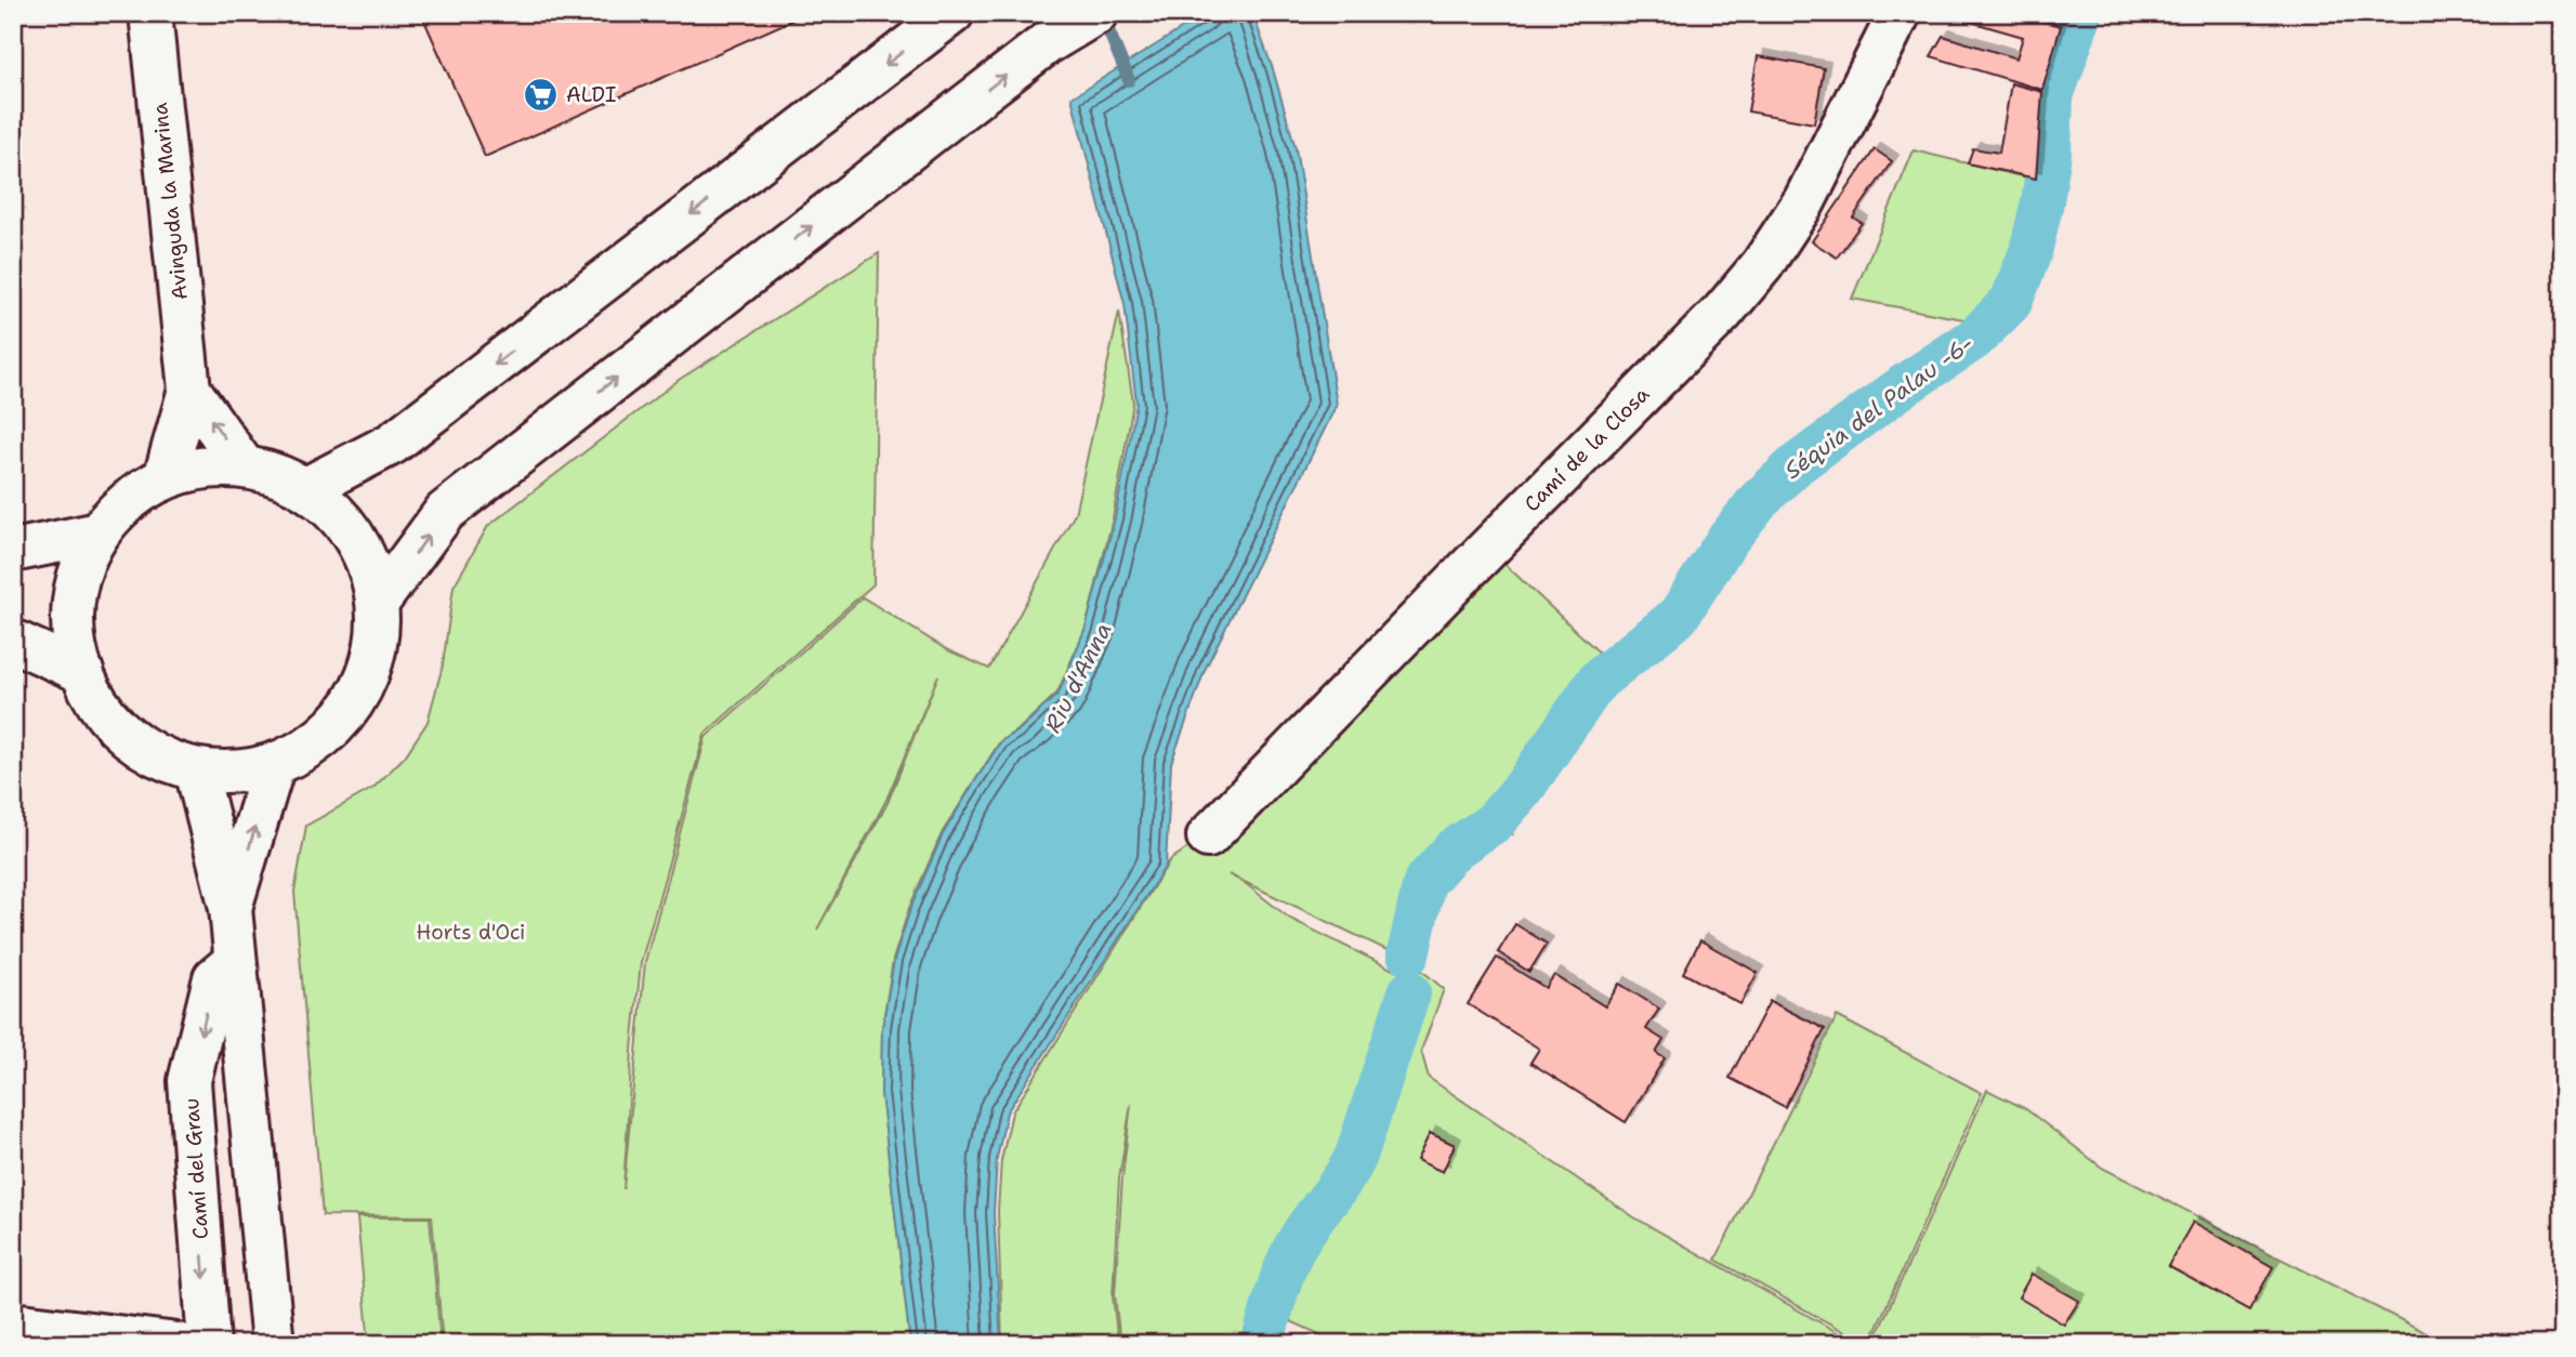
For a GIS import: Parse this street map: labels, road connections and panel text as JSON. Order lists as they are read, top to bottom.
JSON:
{
  "streets": {
    "street": ["Avinguda la Marina", "Camí de la Closa", "Camí del Grau"]
  },
  "water": ["Séquia del Palau -6-", "Riu d'Anna"],
  "parks": ["Horts d'Oci"],
  "places": {
    "supermarket": ["ALDI"]
  }
}
